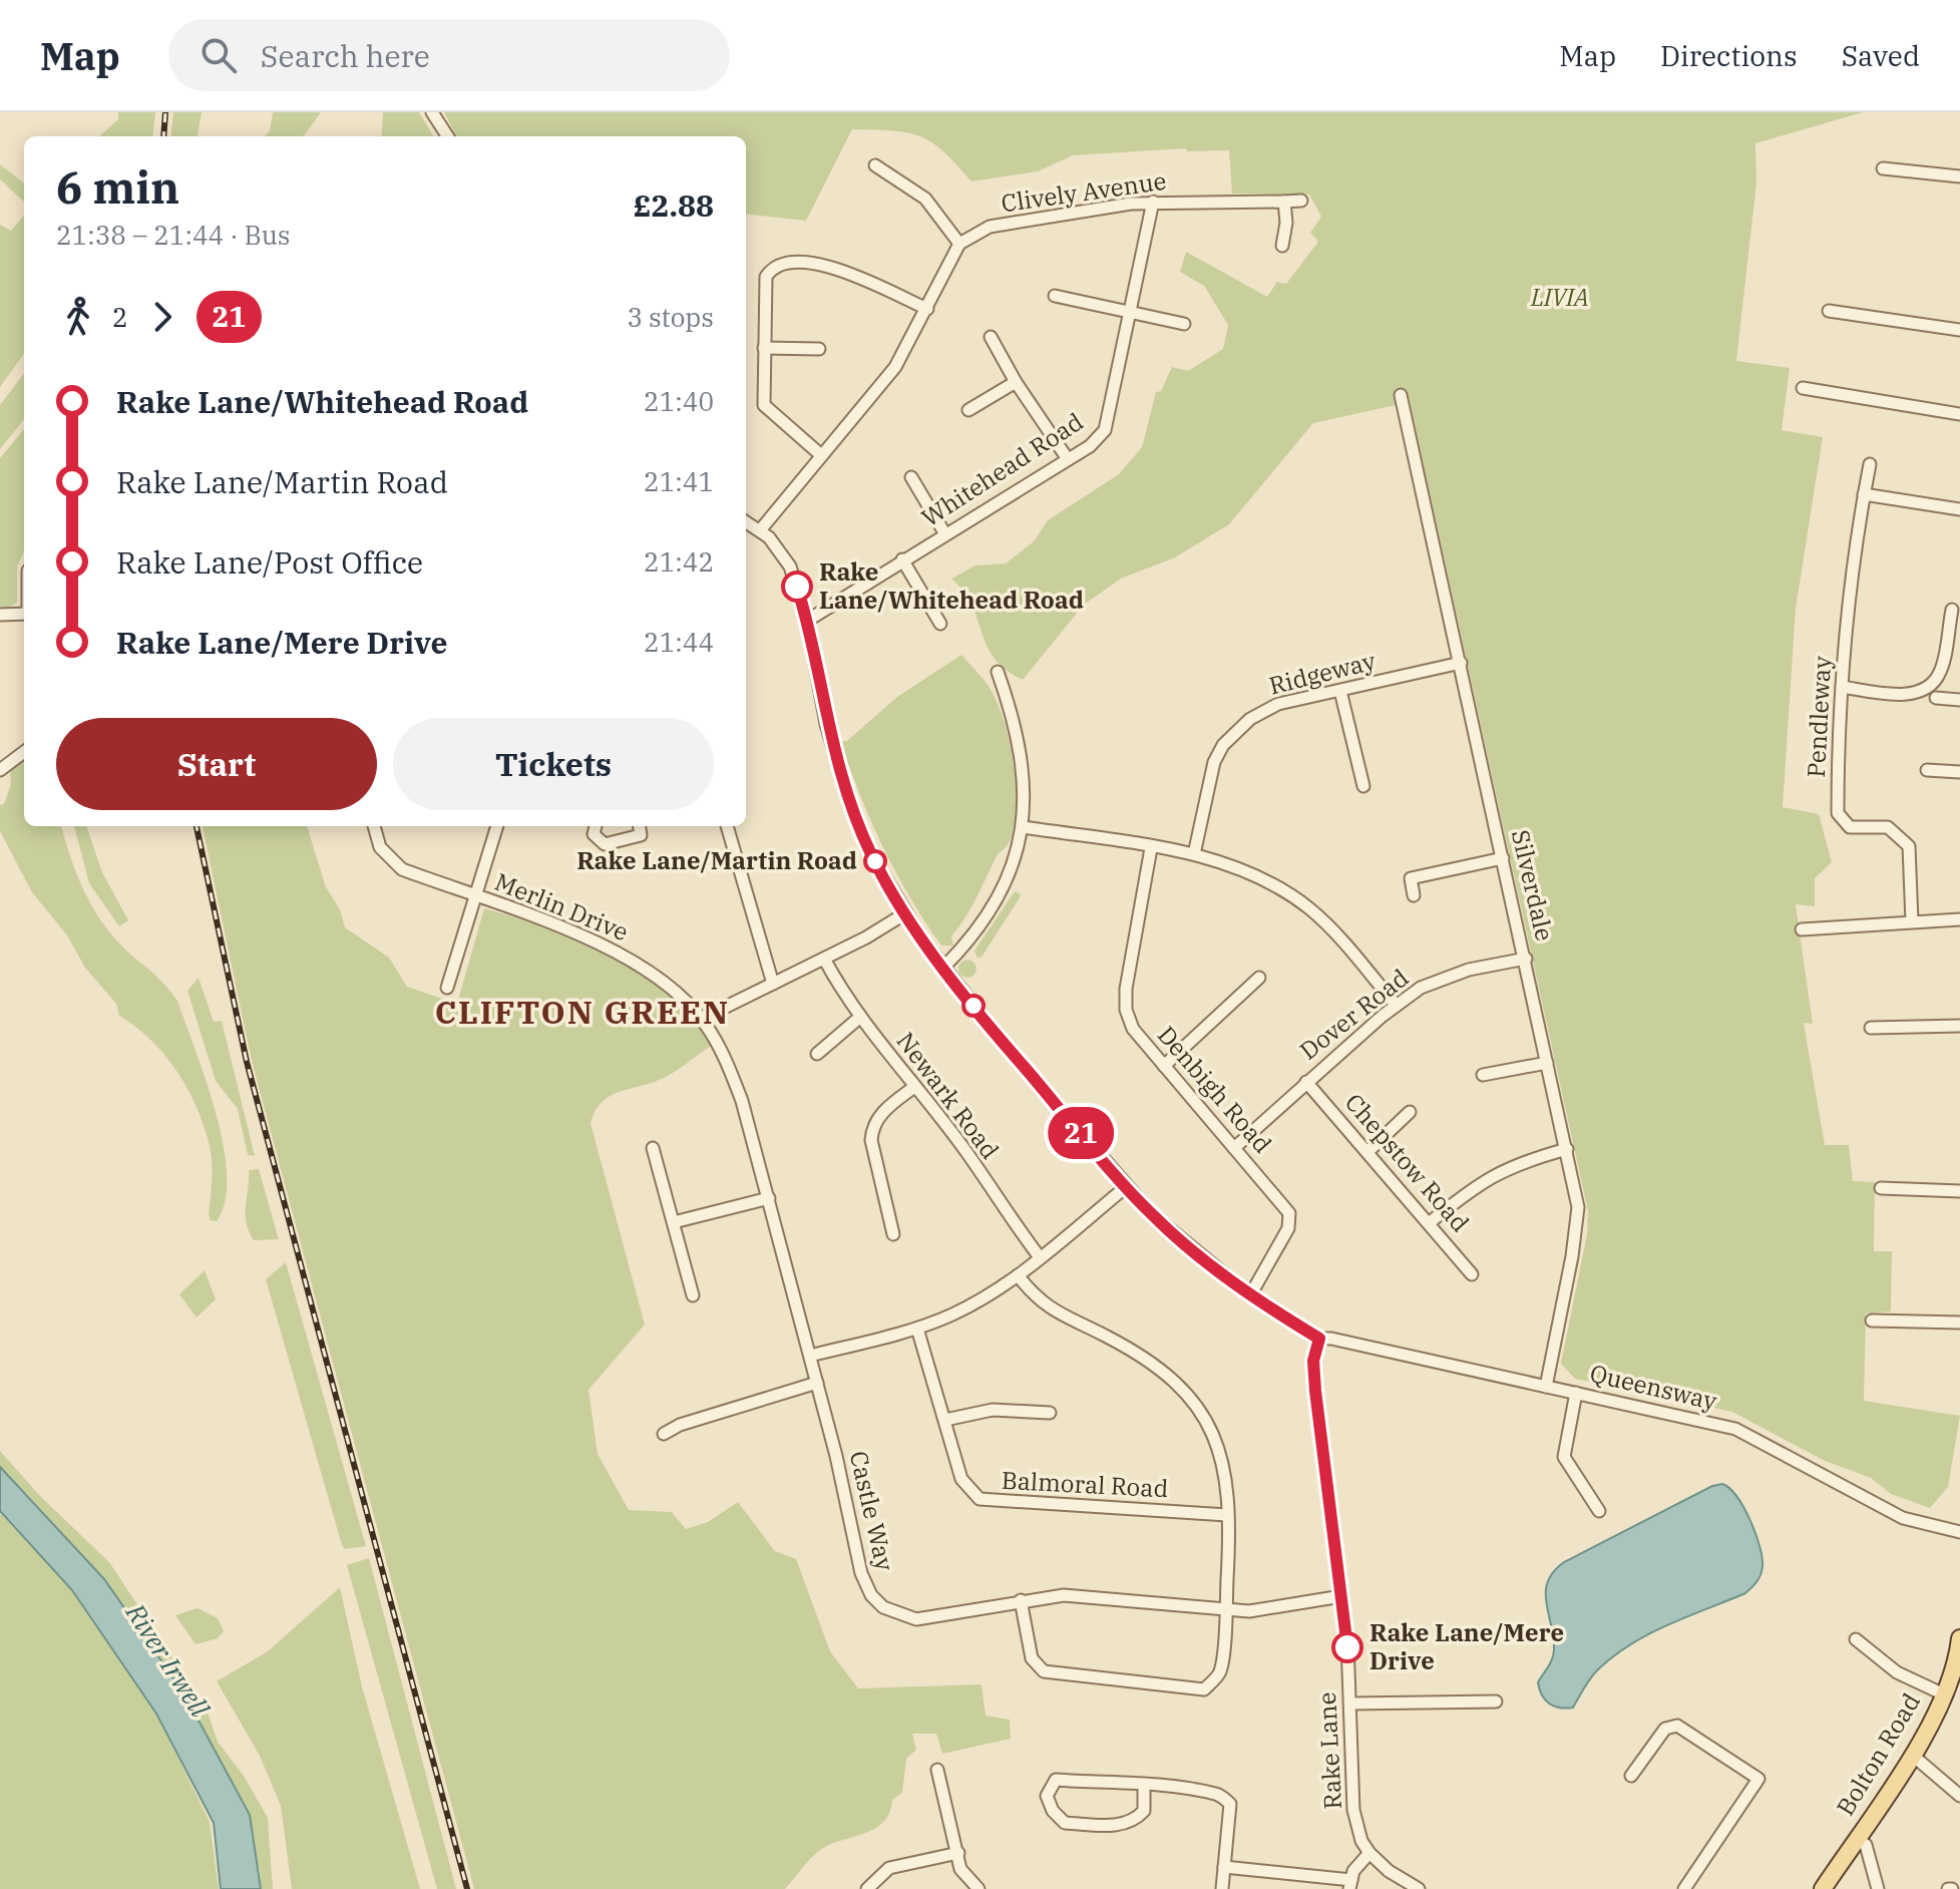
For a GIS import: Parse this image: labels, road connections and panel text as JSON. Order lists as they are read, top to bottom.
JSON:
{
  "streets": {
    "main road": ["Bolton Road"],
    "street": [
      "Clively Avenue",
      "Whitehead Road",
      "Ridgeway",
      "Pendleway",
      "Silverdale",
      "Merlin Drive",
      "Dover Road",
      "Denbigh Road",
      "Newark Road",
      "Chepstow Road",
      "Queensway",
      "Balmoral Road",
      "Castle Way",
      "Rake Lane"
    ]
  },
  "crossings": [
    ["Clively Avenue", "Whitehead Road"],
    ["Ridgeway", "Silverdale"],
    ["Silverdale", "Dover Road"],
    ["Silverdale", "Queensway"],
    ["Merlin Drive", "Castle Way"],
    ["Dover Road", "Denbigh Road"],
    ["Dover Road", "Chepstow Road"],
    ["Queensway", "Rake Lane"],
    ["Castle Way", "Rake Lane"]
  ],
  "districts": ["CLIFTON GREEN"],
  "water": ["River Irwell"],
  "parks": ["LIVIA"],
  "places": ["Rake Lane/Whitehead Road", "Rake Lane/Martin Road", "Rake Lane/Mere Drive"],
  "lines": ["bus line 21"],
  "page": {
    "header": "Map",
    "search": "Search here",
    "nav": ["Map", "Directions", "Saved"],
    "on_map": "21",
    "heading": ["6 min", "21:38 – 21:44 · Bus", "£2.88"],
    "legs": ["2", "21", "3 stops"],
    "list": [
      {
        "name": "Rake Lane/Whitehead Road",
        "value": "21:40"
      },
      {
        "name": "Rake Lane/Martin Road",
        "value": "21:41"
      },
      {
        "name": "Rake Lane/Post Office",
        "value": "21:42"
      },
      {
        "name": "Rake Lane/Mere Drive",
        "value": "21:44"
      }
    ],
    "buttons": ["Start", "Tickets"]
  }
}
